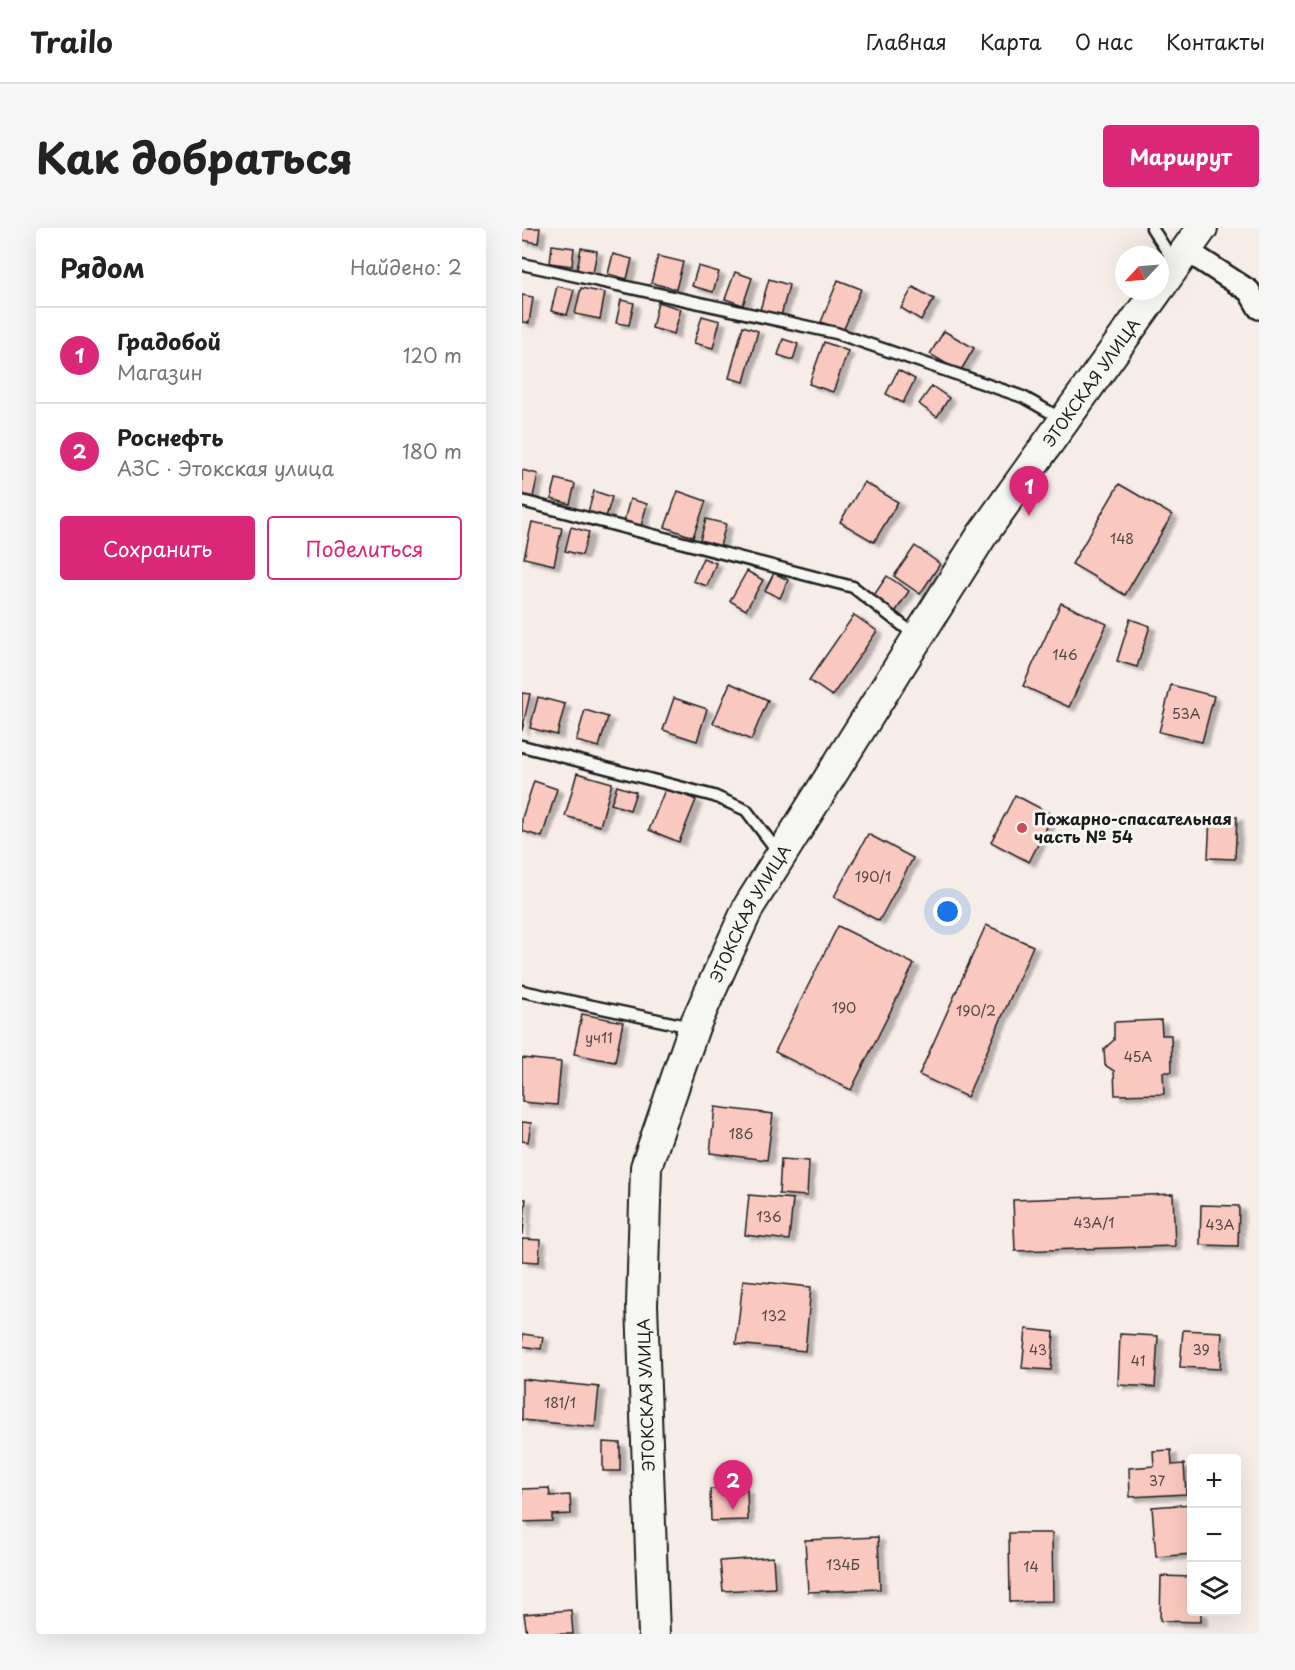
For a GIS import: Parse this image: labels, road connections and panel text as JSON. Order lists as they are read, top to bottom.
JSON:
{
  "streets": {
    "main road": ["ЭТОКСКАЯ УЛИЦА"]
  },
  "places": ["Пожарно-спасательная часть № 54"],
  "house_numbers": [
    "148",
    "146",
    "53А",
    "190/1",
    "190",
    "190/2",
    "уч11",
    "45А",
    "186",
    "136",
    "43А/1",
    "43А",
    "132",
    "43",
    "39",
    "41",
    "181/1",
    "37",
    "134Б",
    "14"
  ],
  "north": "bottom left",
  "page": {
    "header": "Trailo",
    "nav": [
      "Главная",
      "Карта",
      "О нас",
      "Контакты"
    ],
    "title": "Как добраться",
    "buttons": [
      "Маршрут",
      ["Сохранить", "Поделиться"]
    ],
    "heading": ["Рядом", "Найдено: 2"],
    "list": [
      {
        "mark": "1",
        "name": "Градобой",
        "note": "Магазин",
        "value": "120 m"
      },
      {
        "mark": "2",
        "name": "Роснефть",
        "note": "АЗС · Этокская улица",
        "value": "180 m"
      }
    ],
    "pins": ["1", "2"],
    "map_buttons": ["+", "−"]
  }
}
